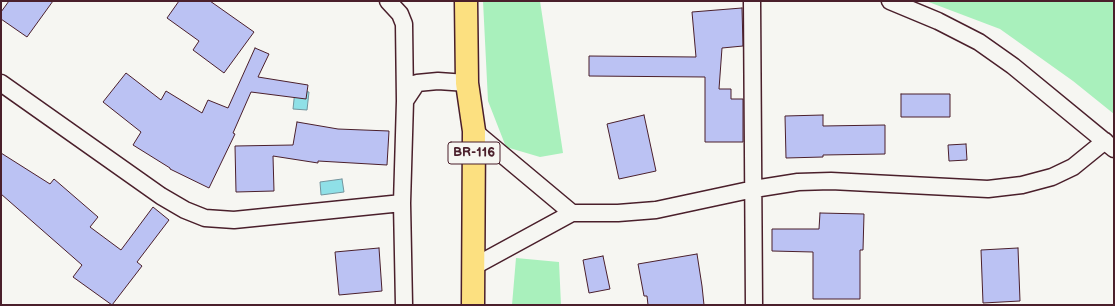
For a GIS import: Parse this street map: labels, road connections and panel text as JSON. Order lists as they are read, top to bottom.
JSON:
{
  "streets": {
    "highway": ["BR-116"]
  }
}
